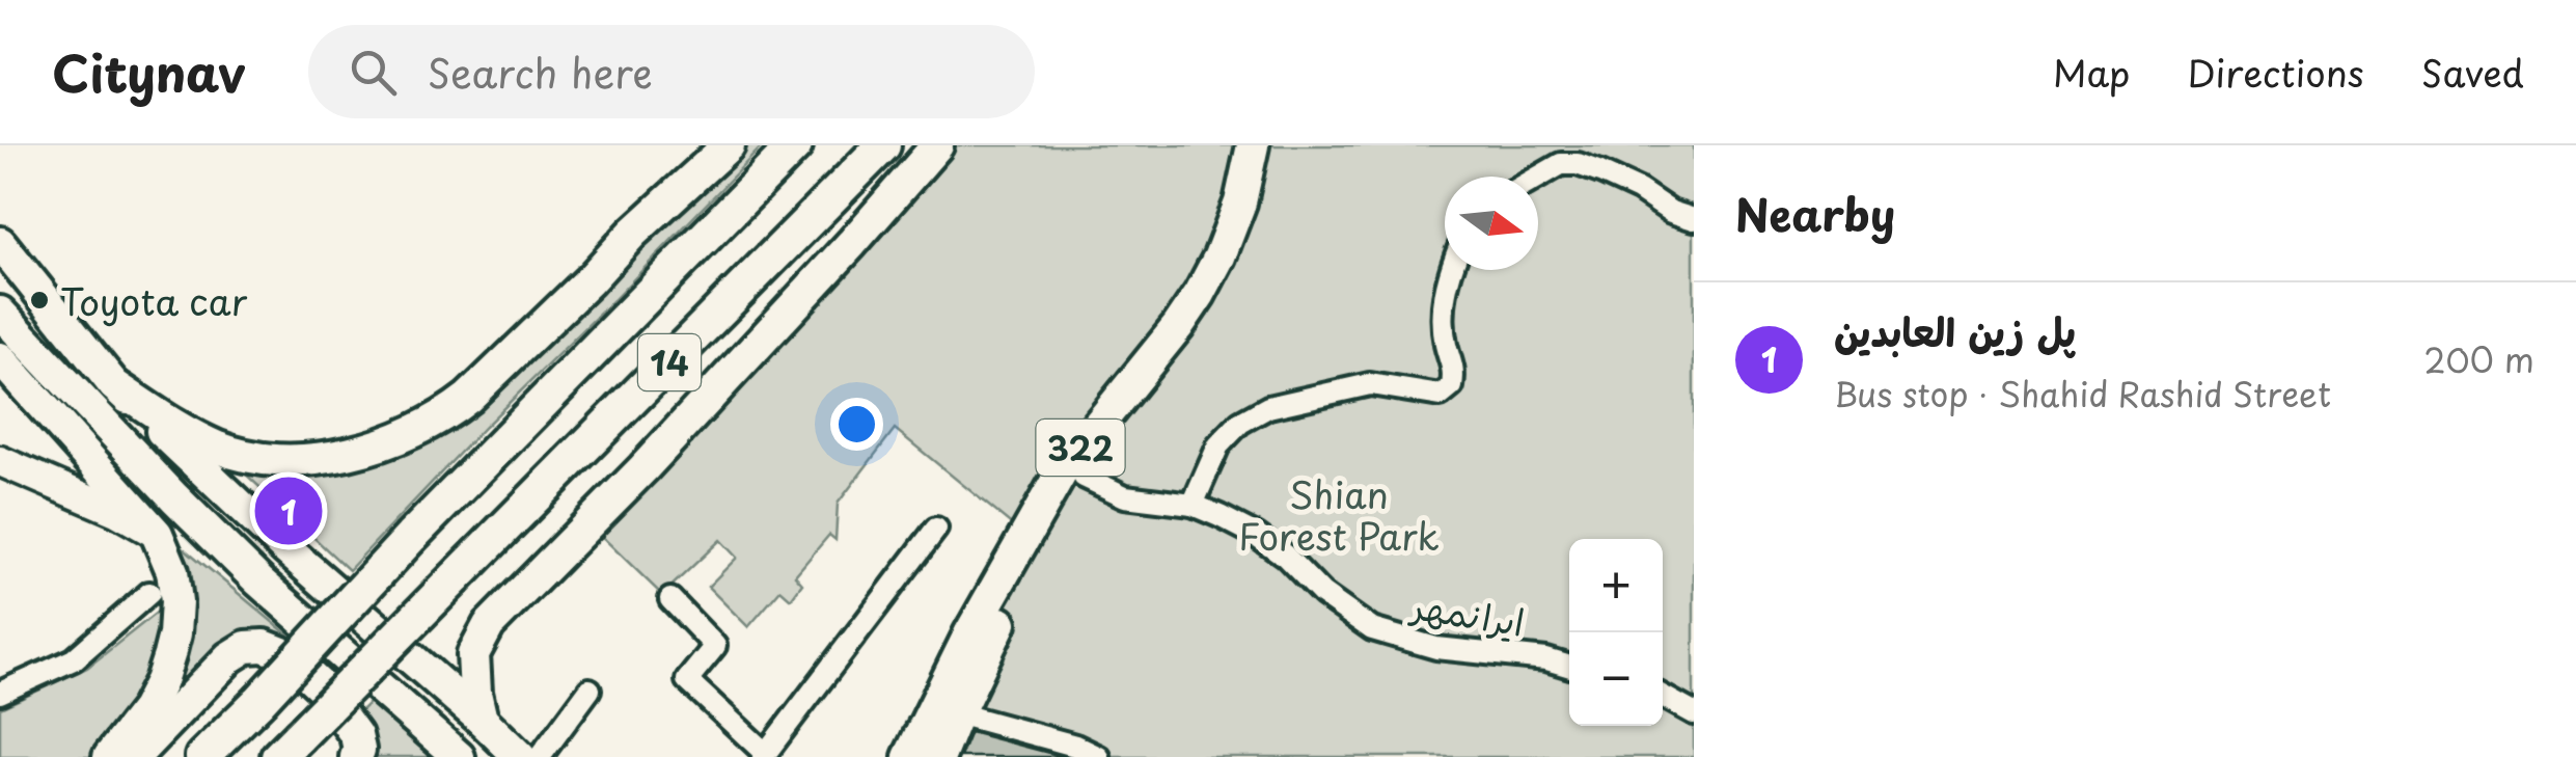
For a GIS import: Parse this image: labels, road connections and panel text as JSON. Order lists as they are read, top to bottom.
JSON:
{
  "streets": {
    "highway": ["14"],
    "main road": ["322"],
    "street": ["ایرانمهر"]
  },
  "crossings": [
    ["322", "ایرانمهر"]
  ],
  "parks": ["Shian Forest Park"],
  "places": ["Toyota car"],
  "north": "right",
  "page": {
    "header": "Citynav",
    "search": "Search here",
    "nav": ["Map", "Directions", "Saved"],
    "heading": "Nearby",
    "list": [
      {
        "mark": "1",
        "name": "پل زین العابدین",
        "note": "Bus stop · Shahid Rashid Street",
        "value": "200 m"
      }
    ],
    "pins": "1",
    "map_buttons": ["+", "−"]
  }
}
